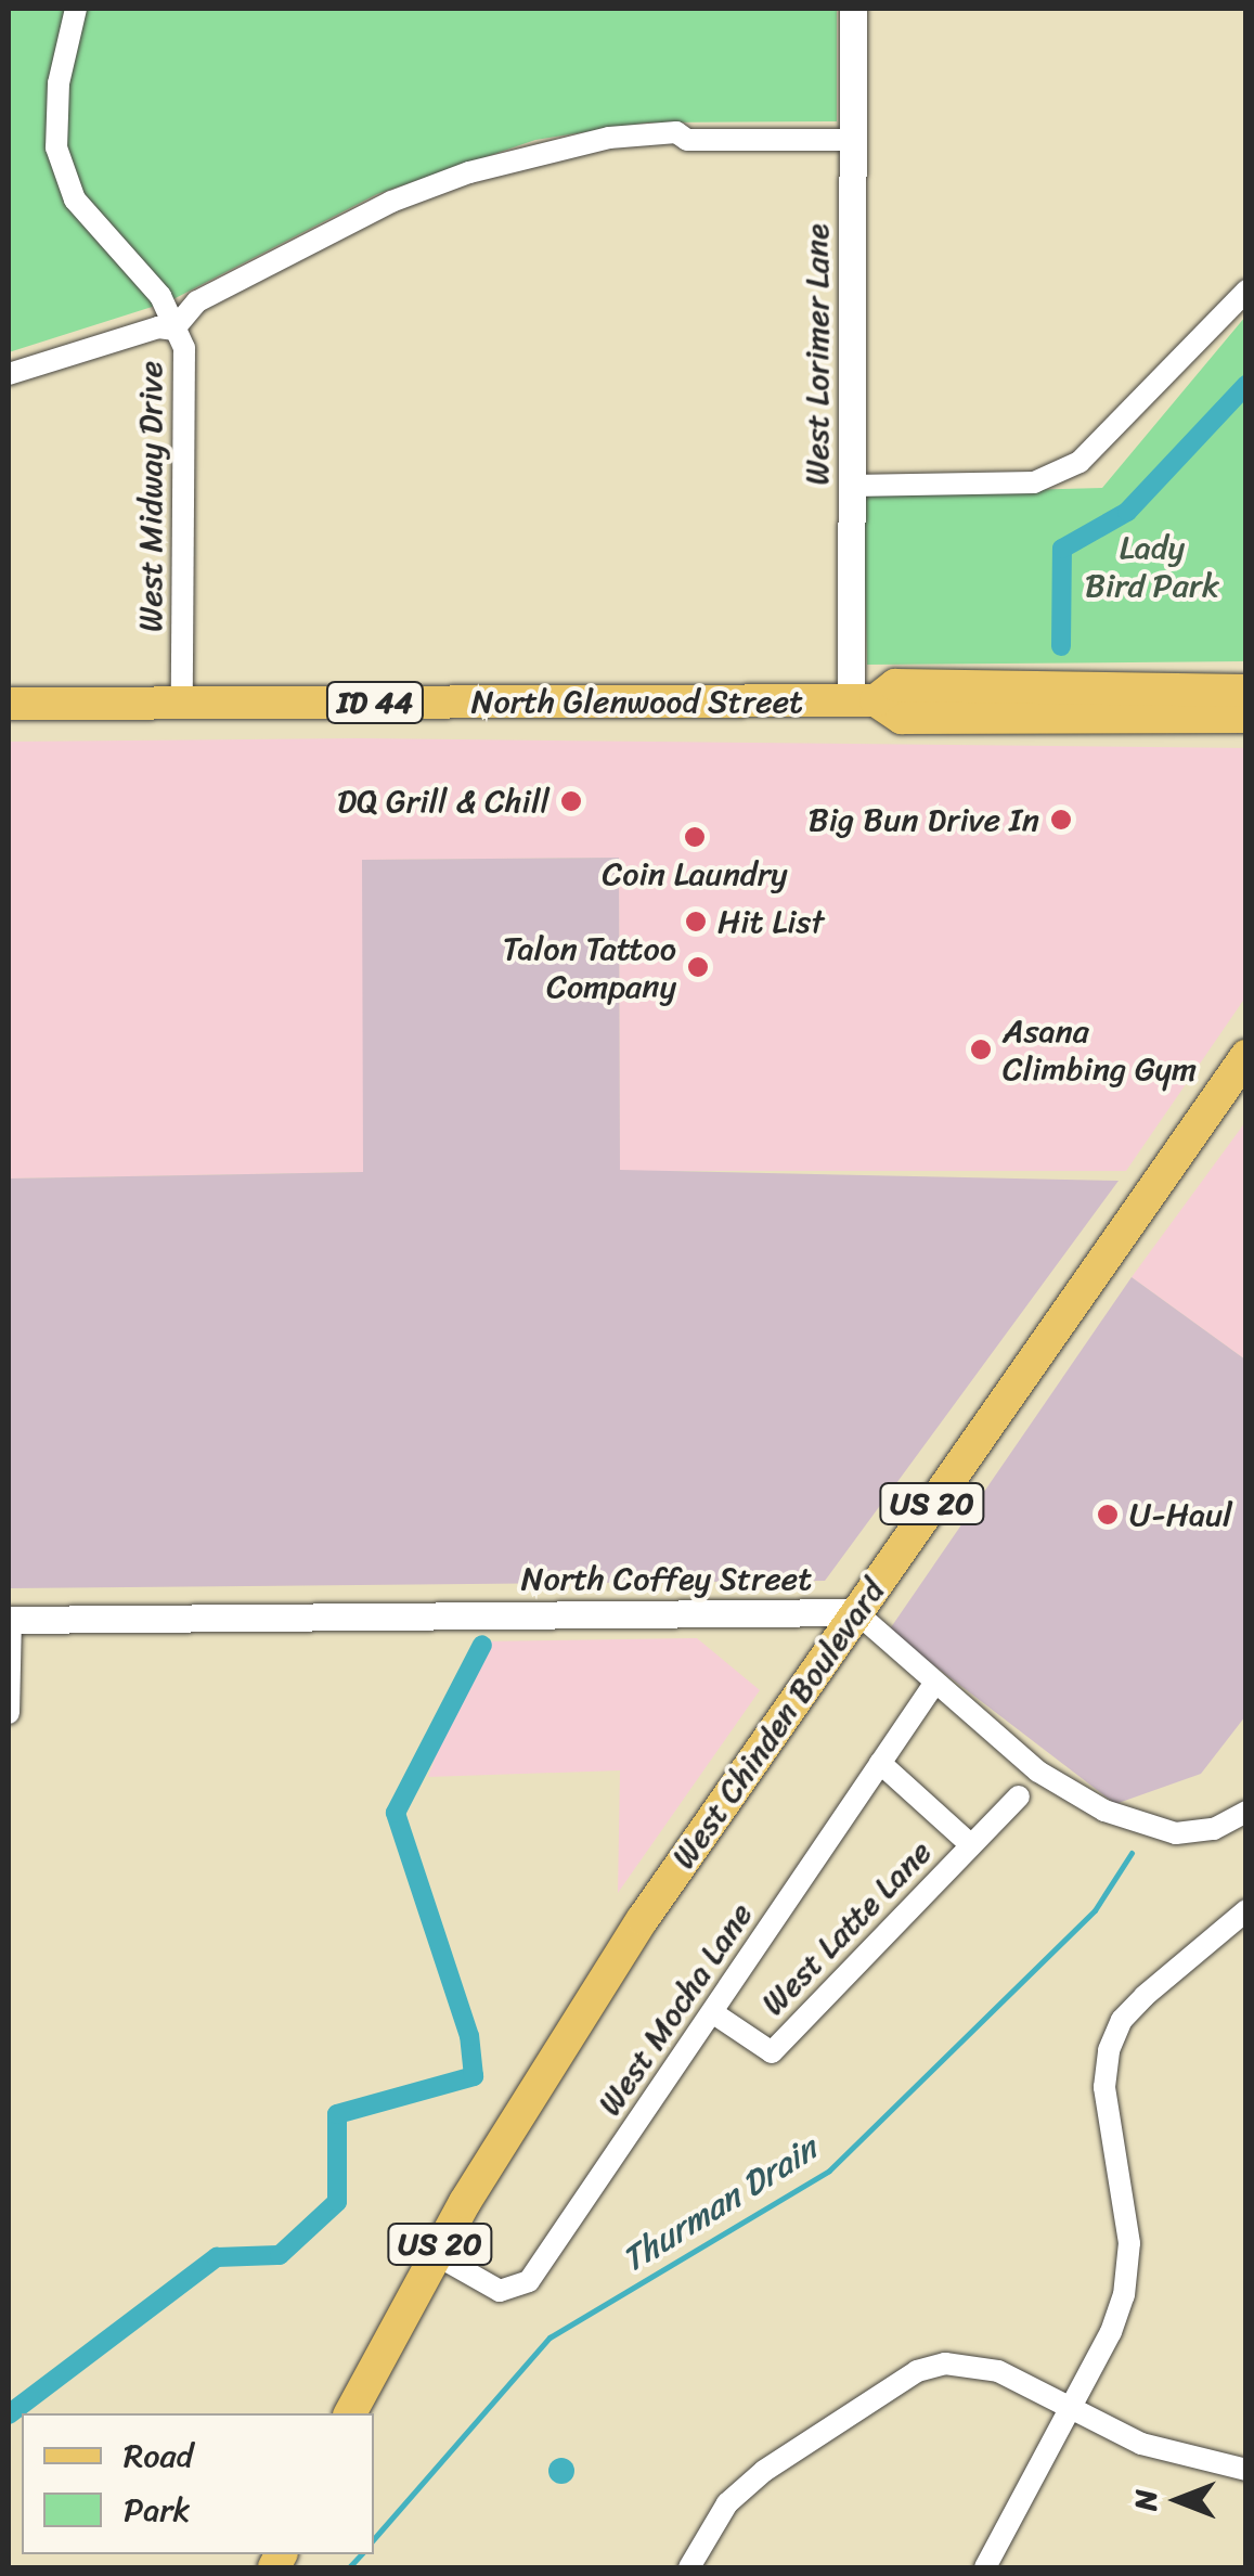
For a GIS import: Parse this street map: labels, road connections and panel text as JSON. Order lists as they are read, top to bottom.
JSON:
{
  "streets": {
    "main road": [
      "North Glenwood Street",
      "ID 44",
      "US 20",
      "West Chinden Boulevard"
    ],
    "street": [
      "West Lorimer Lane",
      "West Midway Drive",
      "North Coffey Street",
      "West Latte Lane",
      "West Mocha Lane"
    ]
  },
  "crossings": [
    ["West Lorimer Lane", "North Glenwood Street"],
    ["West Midway Drive", "North Glenwood Street"],
    ["North Coffey Street", "West Chinden Boulevard"],
    ["North Coffey Street", "West Mocha Lane"],
    ["West Chinden Boulevard", "West Mocha Lane"],
    ["West Latte Lane", "West Mocha Lane"]
  ],
  "water": ["Thurman Drain"],
  "parks": ["Lady Bird Park"],
  "places": [
    "DQ Grill & Chill",
    "Big Bun Drive In",
    "Coin Laundry",
    "Hit List",
    "Talon Tattoo Company",
    "Asana Climbing Gym",
    "U-Haul"
  ],
  "legend": ["Road", "Park"],
  "north": "left"
}
